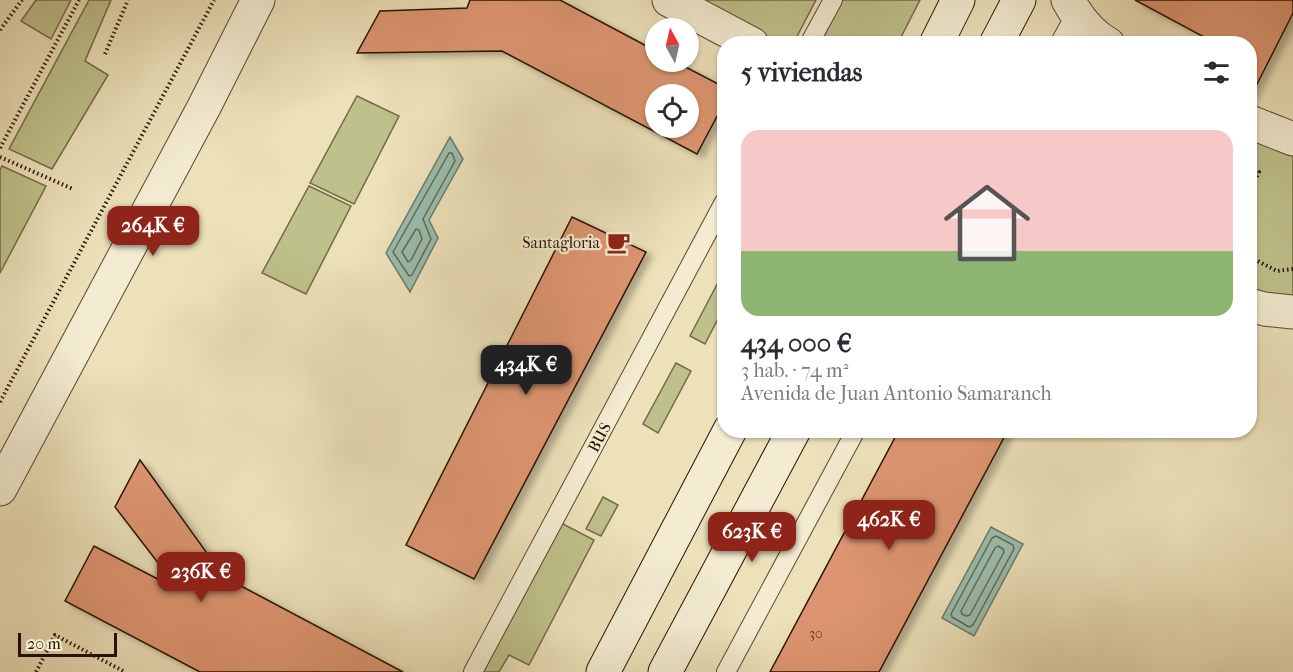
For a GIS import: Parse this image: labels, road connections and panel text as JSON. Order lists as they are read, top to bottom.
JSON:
{
  "streets": {
    "lane": ["BUS"]
  },
  "places": {
    "cafe": ["Santagloria"]
  },
  "house_numbers": ["30"],
  "scale_bar": "20 m",
  "north": "top",
  "page": {
    "heading": "5 viviendas",
    "list": [
      {
        "name": "434 000 €",
        "note": "3 hab. · 74 m² · Avenida de Juan Antonio Samaranch"
      }
    ],
    "price": [
      "264K €",
      "434K €",
      "462K €",
      "623K €",
      "236K €"
    ],
    "scale": "20 m"
  }
}
